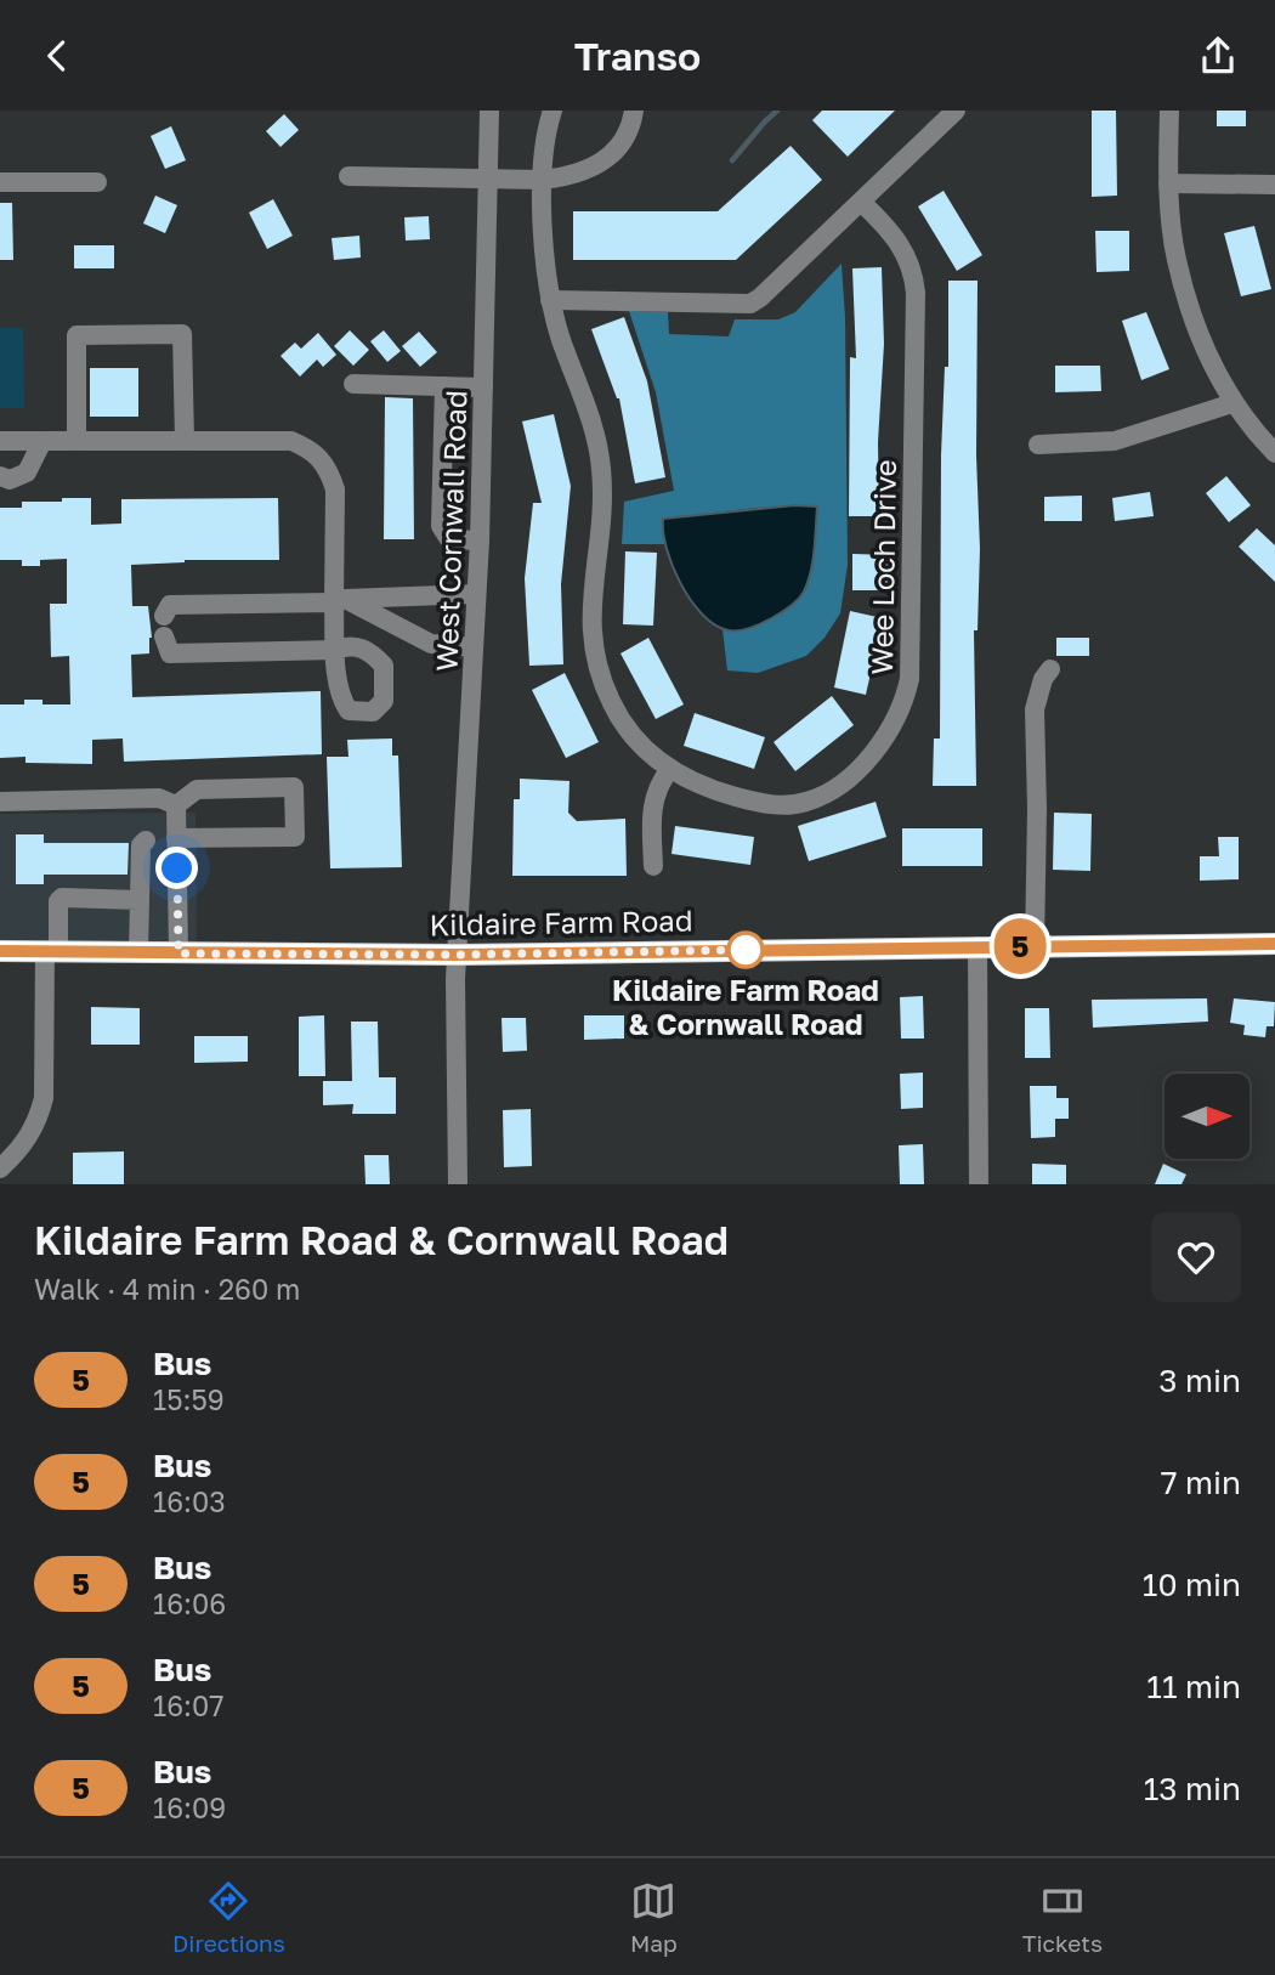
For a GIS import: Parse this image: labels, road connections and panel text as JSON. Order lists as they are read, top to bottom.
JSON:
{
  "streets": {
    "main road": ["Kildaire Farm Road"],
    "street": ["West Cornwall Road", "Wee Loch Drive"]
  },
  "crossings": [
    ["West Cornwall Road", "Kildaire Farm Road"]
  ],
  "places": ["Kildaire Farm Road & Cornwall Road"],
  "lines": ["bus line 5"],
  "north": "right",
  "page": {
    "header": "Transo",
    "on_map": "5",
    "heading": ["Kildaire Farm Road & Cornwall Road", "Walk · 4 min · 260 m"],
    "list": [
      {
        "mark": "5",
        "name": "Bus",
        "note": "15:59",
        "value": "3 min"
      },
      {
        "mark": "5",
        "name": "Bus",
        "note": "16:03",
        "value": "7 min"
      },
      {
        "mark": "5",
        "name": "Bus",
        "note": "16:06",
        "value": "10 min"
      },
      {
        "mark": "5",
        "name": "Bus",
        "note": "16:07",
        "value": "11 min"
      },
      {
        "mark": "5",
        "name": "Bus",
        "note": "16:09",
        "value": "13 min"
      }
    ],
    "tabs": ["Directions", "Map", "Tickets"]
  }
}
